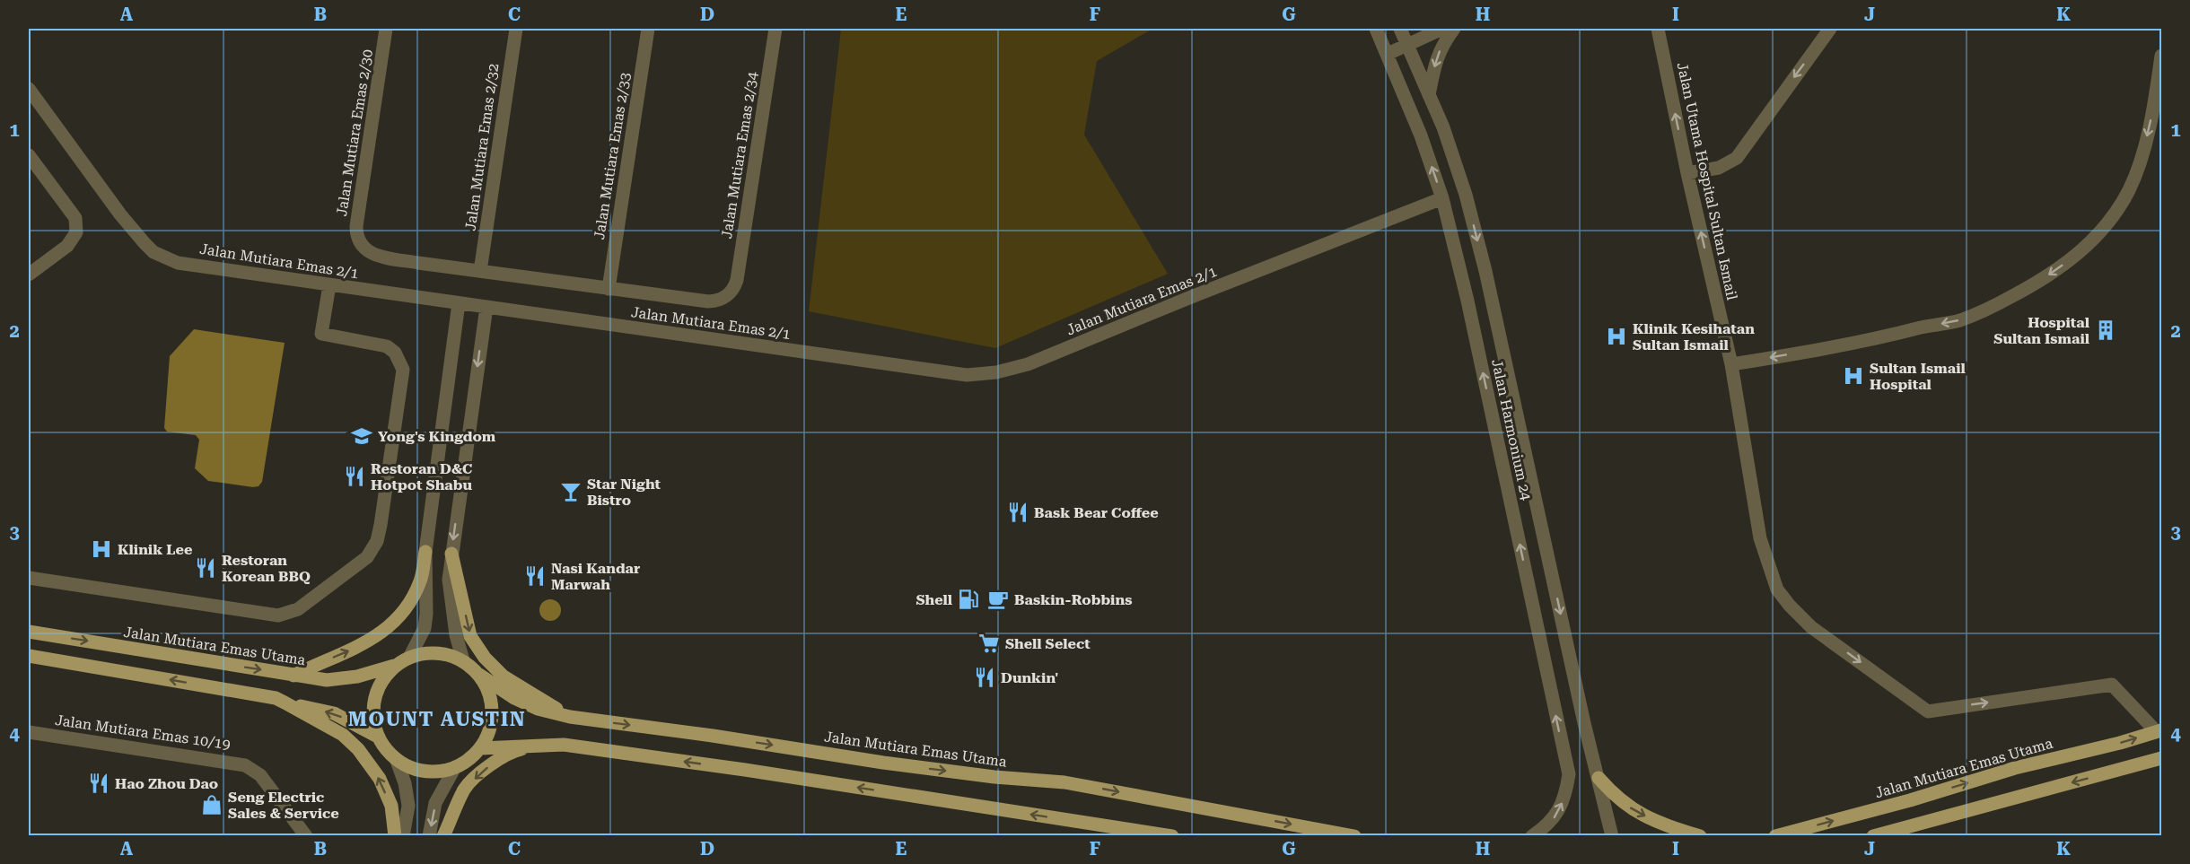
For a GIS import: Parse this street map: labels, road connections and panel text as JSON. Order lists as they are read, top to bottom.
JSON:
{
  "streets": {
    "main road": ["Jalan Mutiara Emas Utama"],
    "street": [
      "Jalan Mutiara Emas 2/30",
      "Jalan Mutiara Emas 2/32",
      "Jalan Mutiara Emas 2/34",
      "Jalan Mutiara Emas 2/33",
      "Jalan Utama Hospital Sultan Ismail",
      "Jalan Mutiara Emas 2/1",
      "Jalan Harmonium 24",
      "Jalan Mutiara Emas 10/19"
    ]
  },
  "crossings": [
    ["Jalan Mutiara Emas 2/30", "Jalan Mutiara Emas 2/32"],
    ["Jalan Mutiara Emas 2/34", "Jalan Mutiara Emas 2/33"],
    ["Jalan Utama Hospital Sultan Ismail", "Jalan Mutiara Emas Utama"],
    ["Jalan Mutiara Emas 2/1", "Jalan Harmonium 24"]
  ],
  "districts": ["MOUNT AUSTIN"],
  "places": {
    "building": ["Hospital Sultan Ismail"],
    "hospital": ["Klinik Kesihatan Sultan Ismail", "Sultan Ismail Hospital", "Klinik Lee"],
    "school or university": ["Yong's Kingdom"],
    "restaurant": [
      "Restoran D&C Hotpot Shabu",
      "Bask Bear Coffee",
      "Restoran Korean BBQ",
      "Nasi Kandar Marwah",
      "Dunkin'",
      "Hao Zhou Dao"
    ],
    "bar": ["Star Night Bistro"],
    "fuel station": ["Shell"],
    "cafe": ["Baskin-Robbins"],
    "supermarket": ["Shell Select"],
    "shop": ["Seng Electric Sales & Service"]
  },
  "grid": {
    "columns": [
      "A",
      "B",
      "C",
      "D",
      "E",
      "F",
      "G",
      "H",
      "I",
      "J",
      "K"
    ],
    "rows": [
      "1",
      "2",
      "3",
      "4"
    ]
  }
}
